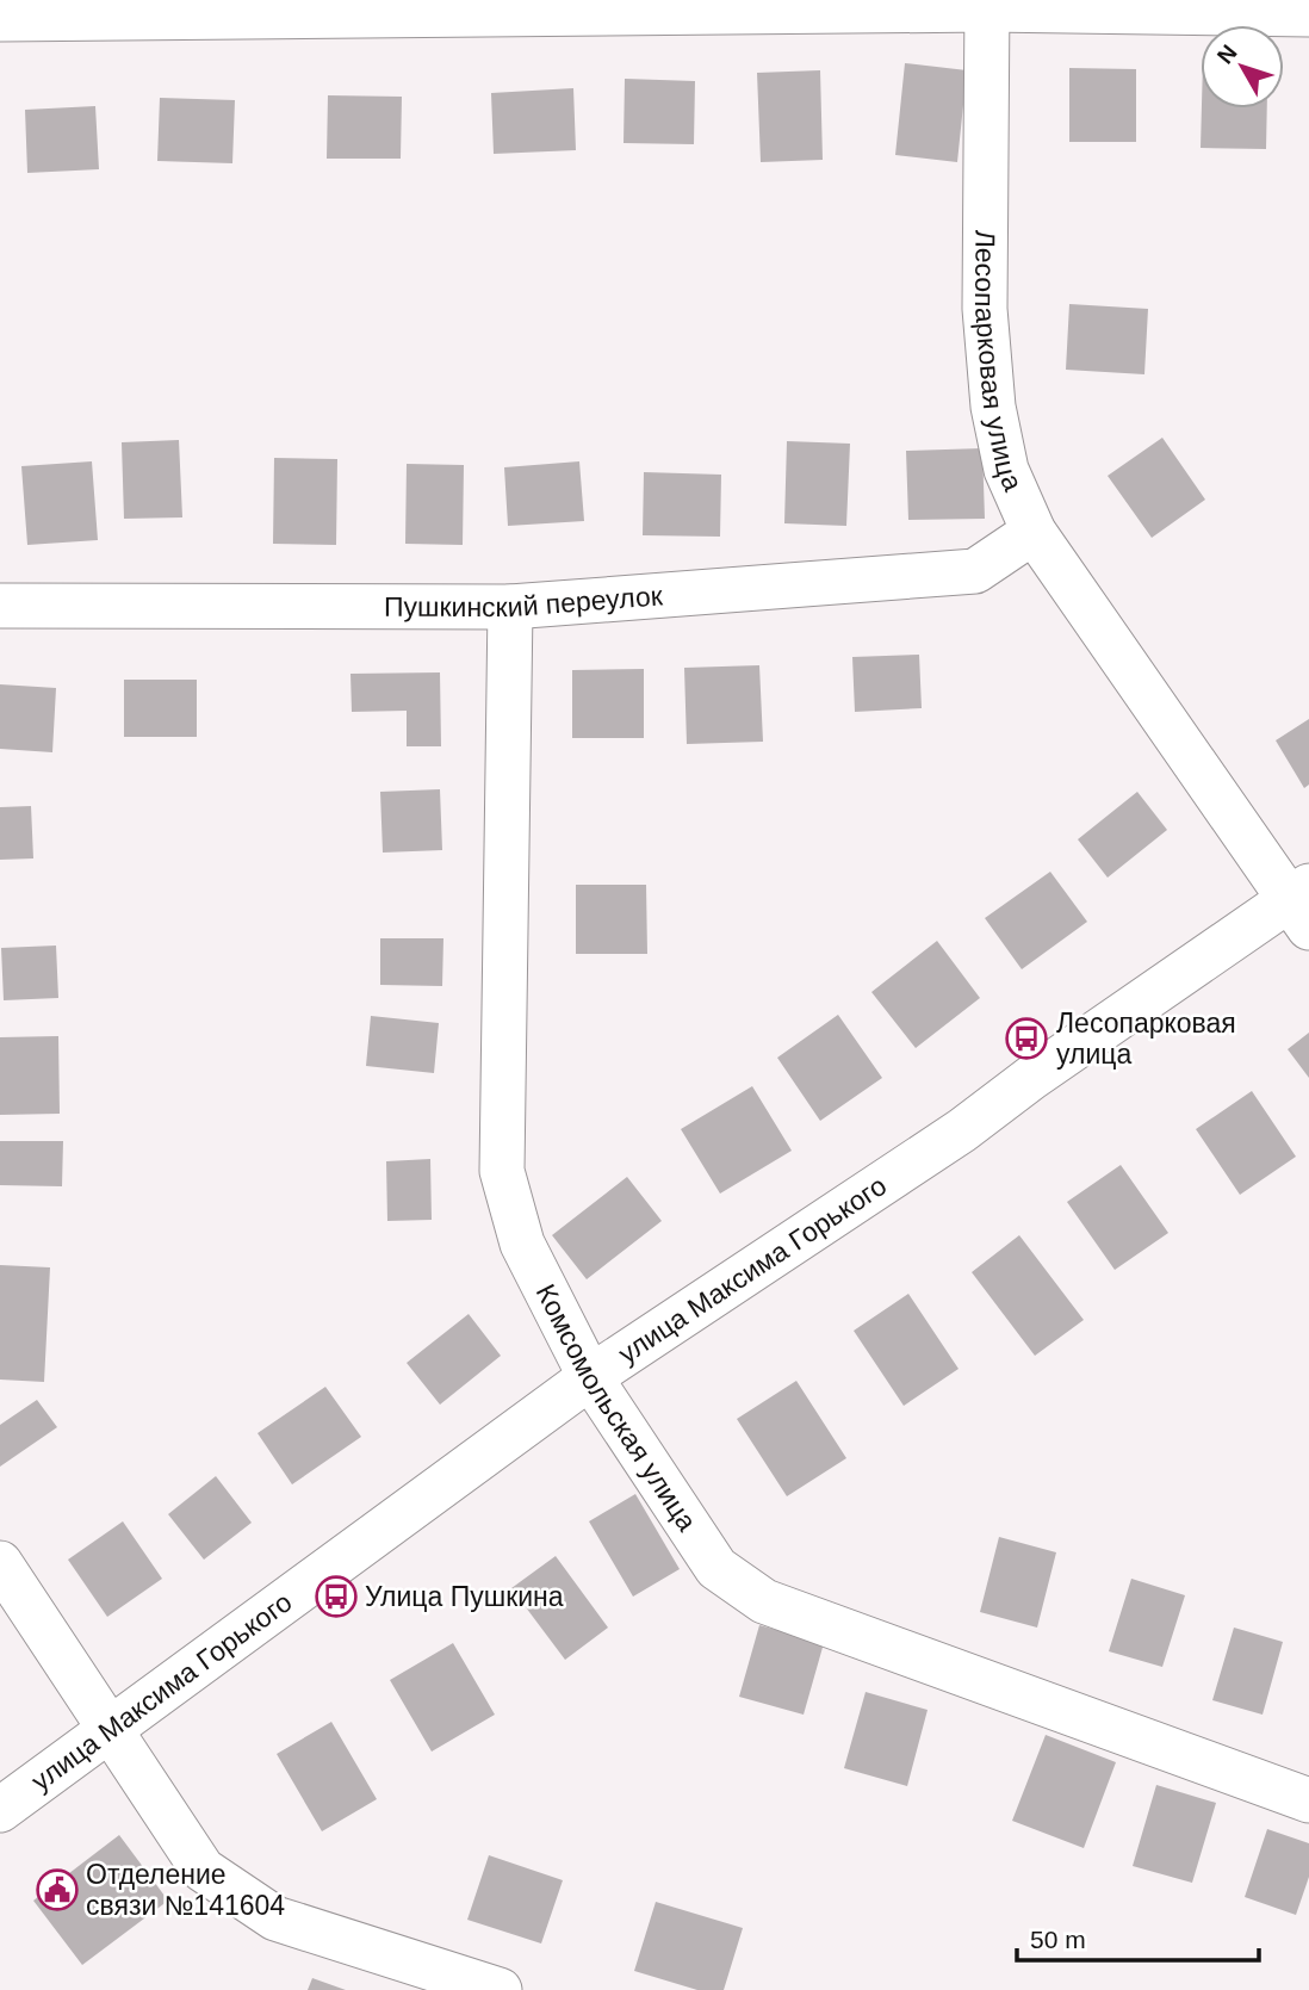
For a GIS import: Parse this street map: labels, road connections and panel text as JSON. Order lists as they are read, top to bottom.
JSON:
{
  "streets": {
    "street": [
      "Лесопарковая улица",
      "Пушкинский переулок",
      "улица Максима Горького",
      "Комсомольская улица"
    ]
  },
  "crossings": [
    ["Лесопарковая улица", "Пушкинский переулок"],
    ["Лесопарковая улица", "улица Максима Горького"],
    ["Пушкинский переулок", "Комсомольская улица"],
    ["улица Максима Горького", "Комсомольская улица"]
  ],
  "places": {
    "bus stop": ["Лесопарковая улица", "Улица Пушкина"],
    "public building": ["Отделение связи №141604"]
  },
  "scale_bar": "50 m",
  "north": "top left"
}
